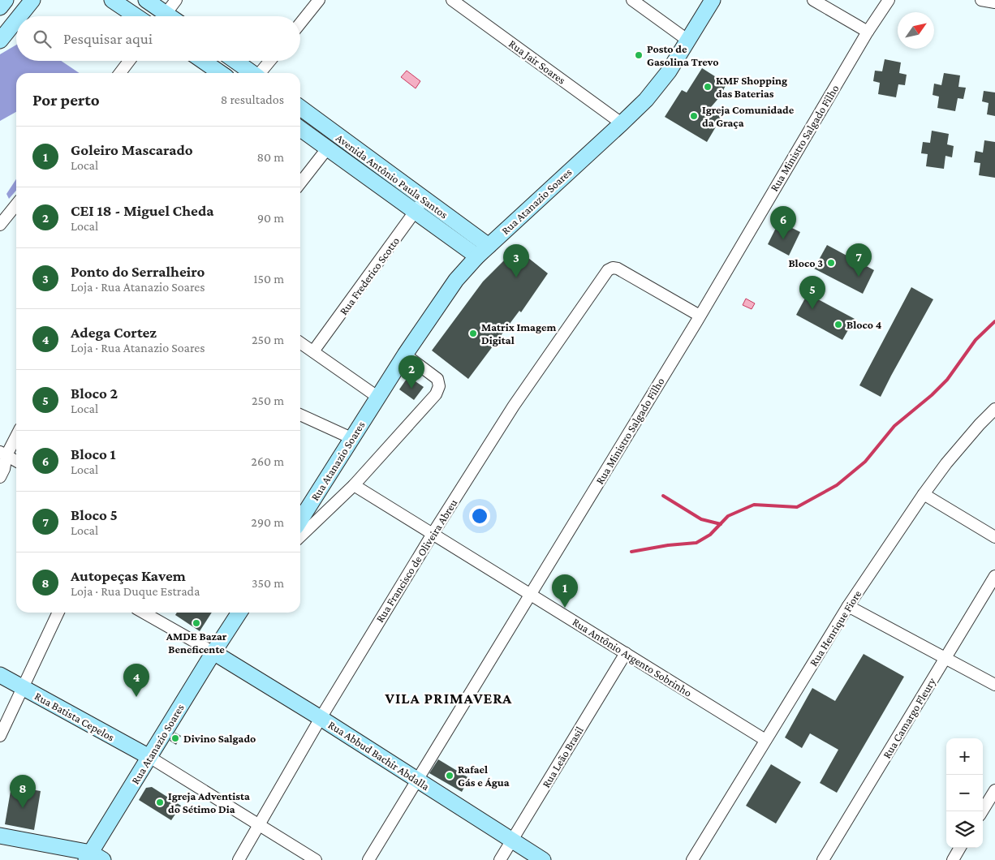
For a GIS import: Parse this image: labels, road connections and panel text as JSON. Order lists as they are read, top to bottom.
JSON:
{
  "streets": {
    "street": [
      "Rua Jair Soares",
      "Rua Ministro Salgado Filho",
      "Avenida Antônio Paula Santos",
      "Rua Atanazio Soares",
      "Rua Frederico Scotto",
      "Rua Francisco de Oliveira Abreu",
      "Rua Henrique Fiore",
      "Rua Antônio Argento Sobrinho",
      "Rua Batista Cepelos",
      "Rua Camargo Fleury",
      "Rua Abbud Bachir Abdalla",
      "Rua Leão Brasil"
    ]
  },
  "crossings": [
    ["Rua Jair Soares", "Rua Atanazio Soares"],
    ["Rua Ministro Salgado Filho", "Rua Francisco de Oliveira Abreu"],
    ["Rua Ministro Salgado Filho", "Rua Antônio Argento Sobrinho"],
    ["Rua Ministro Salgado Filho", "Rua Abbud Bachir Abdalla"],
    ["Avenida Antônio Paula Santos", "Rua Atanazio Soares"],
    ["Avenida Antônio Paula Santos", "Rua Frederico Scotto"],
    ["Rua Atanazio Soares", "Rua Batista Cepelos"],
    ["Rua Atanazio Soares", "Rua Abbud Bachir Abdalla"],
    ["Rua Francisco de Oliveira Abreu", "Rua Antônio Argento Sobrinho"],
    ["Rua Francisco de Oliveira Abreu", "Rua Abbud Bachir Abdalla"],
    ["Rua Henrique Fiore", "Rua Antônio Argento Sobrinho"],
    ["Rua Antônio Argento Sobrinho", "Rua Leão Brasil"],
    ["Rua Abbud Bachir Abdalla", "Rua Leão Brasil"]
  ],
  "districts": ["VILA PRIMAVERA"],
  "places": [
    "Posto de Gasolina Trevo",
    "KMF Shopping das Baterias",
    "Igreja Comunidade da Graça",
    "Bloco 3",
    "Bloco 4",
    "Matrix Imagem Digital",
    "AMDE Bazar Beneficente",
    "Divino Salgado",
    "Rafael Gás e Água",
    "Igreja Adventista do Sétimo Dia"
  ],
  "north": "top right",
  "page": {
    "search": "Pesquisar aqui",
    "heading": ["Por perto", "8 resultados"],
    "list": [
      {
        "mark": "1",
        "name": "Goleiro Mascarado",
        "note": "Local",
        "value": "80 m"
      },
      {
        "mark": "2",
        "name": "CEI 18 - Miguel Cheda",
        "note": "Local",
        "value": "90 m"
      },
      {
        "mark": "3",
        "name": "Ponto do Serralheiro",
        "note": "Loja · Rua Atanazio Soares",
        "value": "150 m"
      },
      {
        "mark": "4",
        "name": "Adega Cortez",
        "note": "Loja · Rua Atanazio Soares",
        "value": "250 m"
      },
      {
        "mark": "5",
        "name": "Bloco 2",
        "note": "Local",
        "value": "250 m"
      },
      {
        "mark": "6",
        "name": "Bloco 1",
        "note": "Local",
        "value": "260 m"
      },
      {
        "mark": "7",
        "name": "Bloco 5",
        "note": "Local",
        "value": "290 m"
      },
      {
        "mark": "8",
        "name": "Autopeças Kavem",
        "note": "Loja · Rua Duque Estrada",
        "value": "350 m"
      }
    ],
    "pins": [
      "6",
      "7",
      "3",
      "5",
      "2",
      "1",
      "4",
      "8"
    ],
    "map_buttons": ["+", "−"]
  }
}
